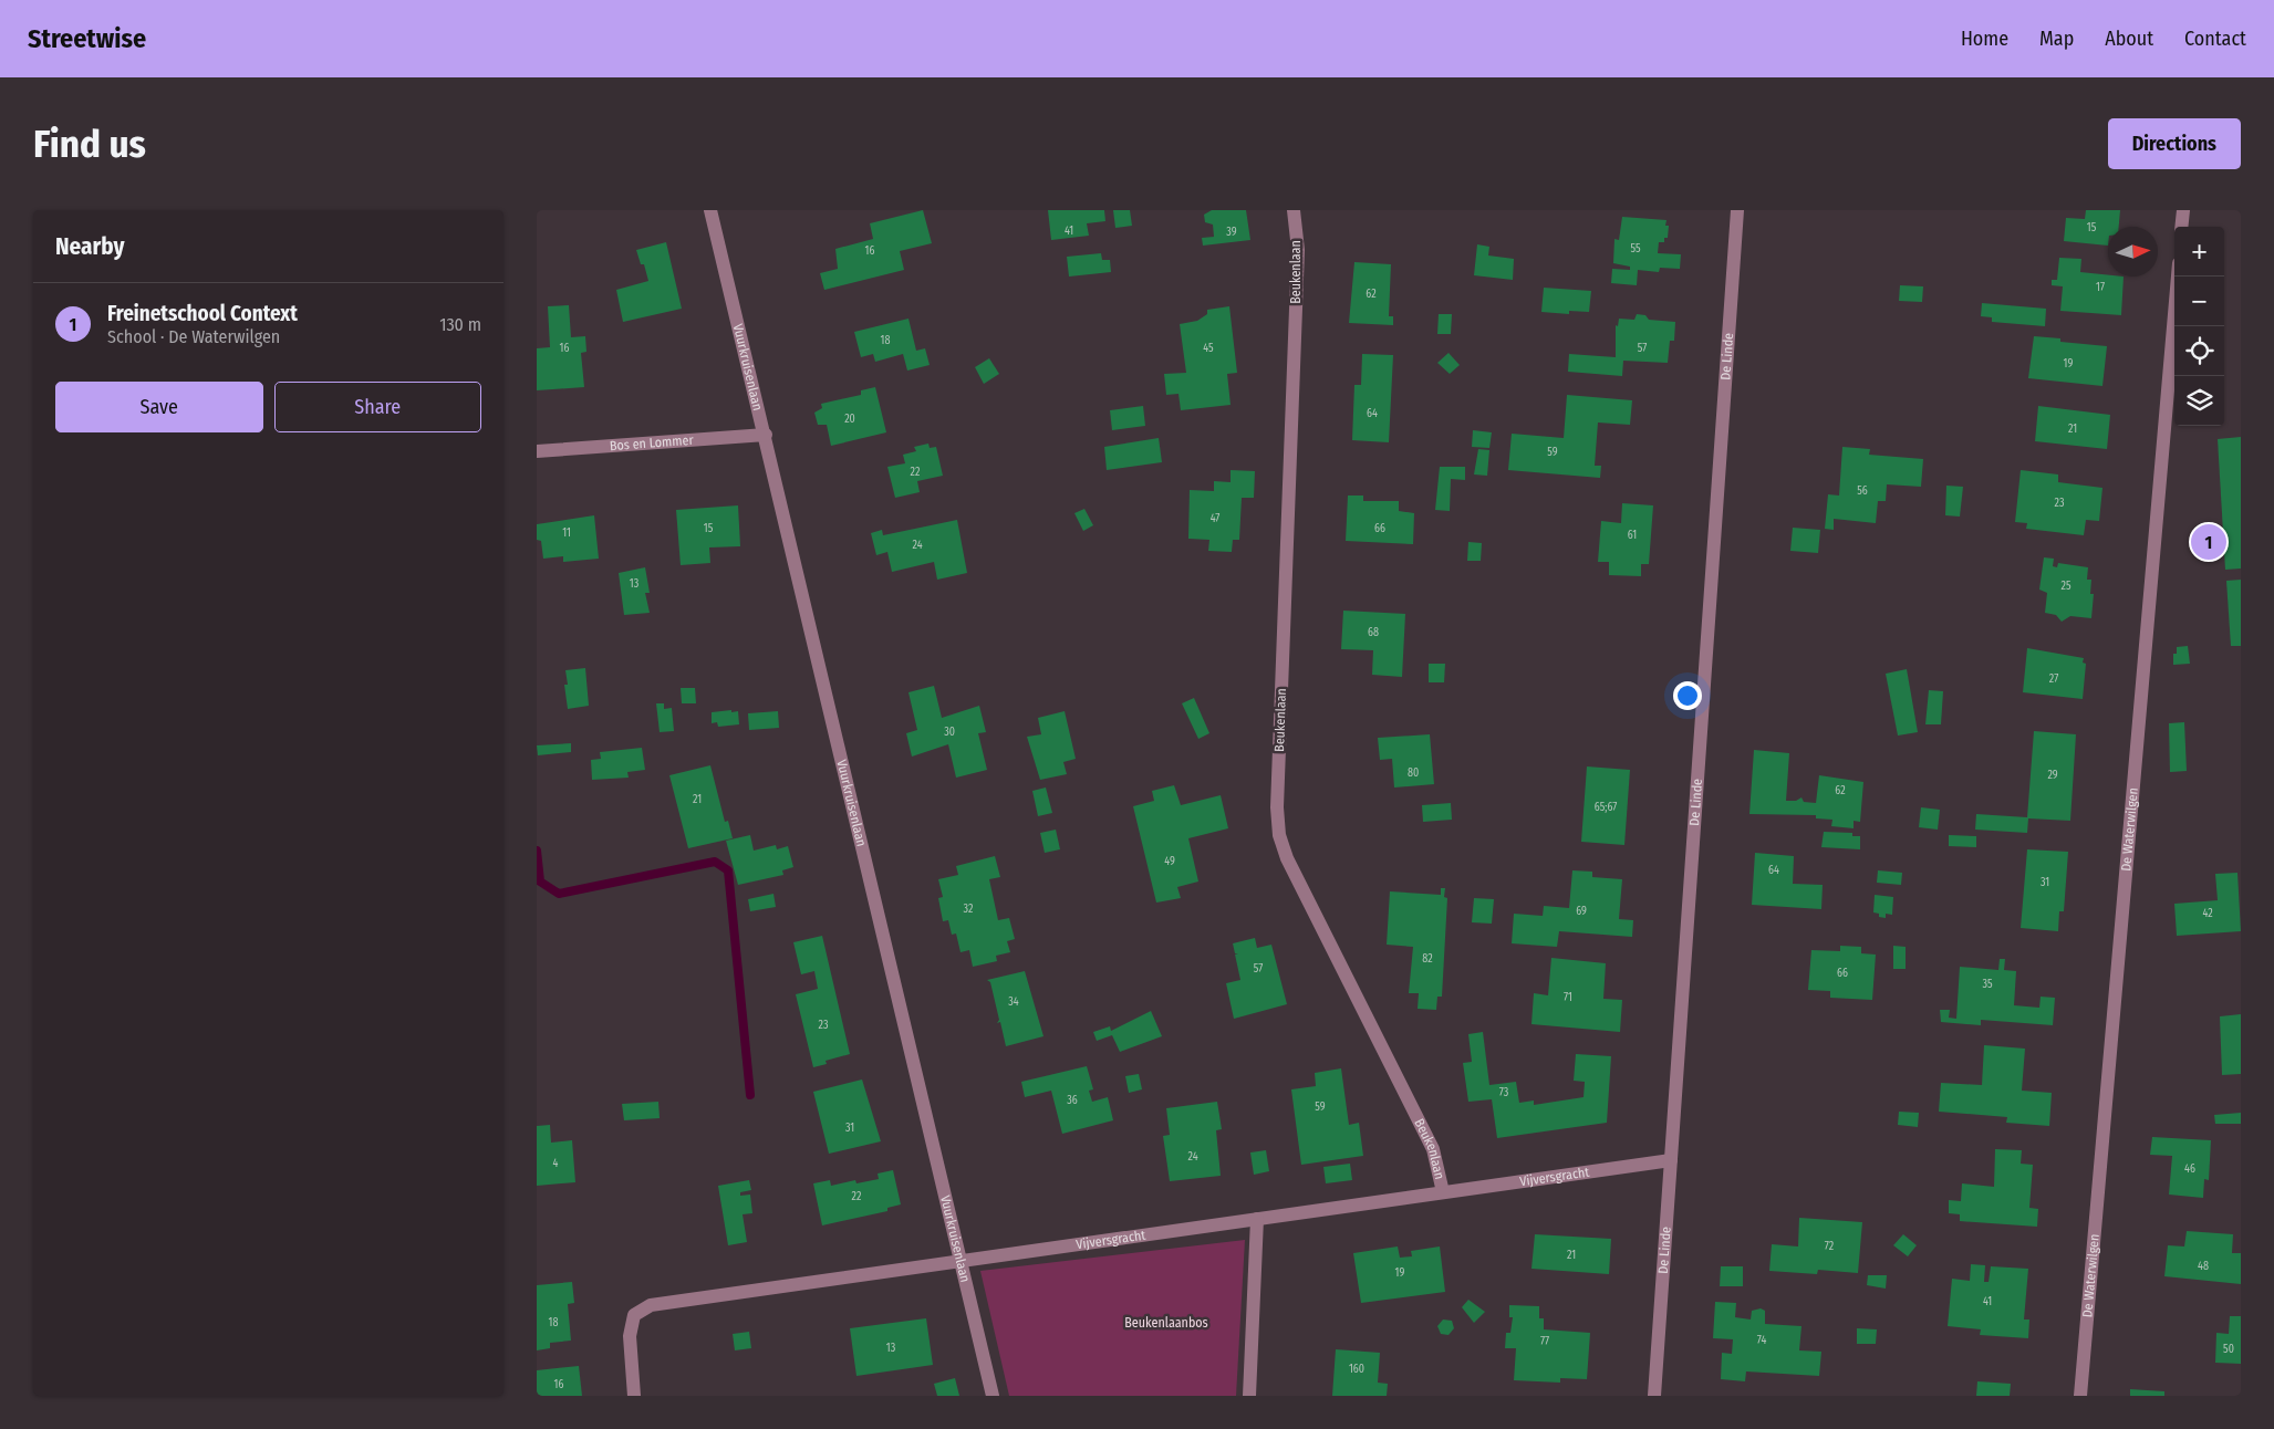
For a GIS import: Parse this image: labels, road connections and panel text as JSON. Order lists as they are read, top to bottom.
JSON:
{
  "streets": {
    "street": [
      "Beukenlaan",
      "De Linde",
      "Vuurkruisenlaan",
      "Bos en Lommer",
      "De Waterwilgen",
      "Vijversgracht"
    ]
  },
  "crossings": [
    ["Beukenlaan", "Vijversgracht"],
    ["De Linde", "Vijversgracht"],
    ["Vuurkruisenlaan", "Bos en Lommer"],
    ["Vuurkruisenlaan", "Vijversgracht"]
  ],
  "parks": ["Beukenlaanbos"],
  "house_numbers": [
    "15",
    "41",
    "39",
    "55",
    "16",
    "17",
    "62",
    "18",
    "16",
    "45",
    "57",
    "19",
    "64",
    "20",
    "21",
    "59",
    "22",
    "56",
    "23",
    "47",
    "15",
    "66",
    "11",
    "61",
    "24",
    "13",
    "25",
    "68",
    "27",
    "30",
    "80",
    "29",
    "62",
    "21",
    "65;67",
    "49",
    "64",
    "31",
    "32",
    "69",
    "42",
    "82",
    "57",
    "66",
    "35",
    "71",
    "34",
    "23",
    "73",
    "36",
    "59",
    "31",
    "24",
    "4",
    "46",
    "22",
    "72",
    "21",
    "48",
    "19",
    "41",
    "18",
    "74",
    "77",
    "13",
    "50",
    "160",
    "16"
  ],
  "north": "right",
  "page": {
    "header": "Streetwise",
    "nav": [
      "Home",
      "Map",
      "About",
      "Contact"
    ],
    "buttons": [
      "Directions",
      ["Save", "Share"]
    ],
    "title": "Find us",
    "heading": "Nearby",
    "map_buttons": ["+", "−"],
    "list": [
      {
        "mark": "1",
        "name": "Freinetschool Context",
        "note": "School · De Waterwilgen",
        "value": "130 m"
      }
    ],
    "pins": "1"
  }
}
